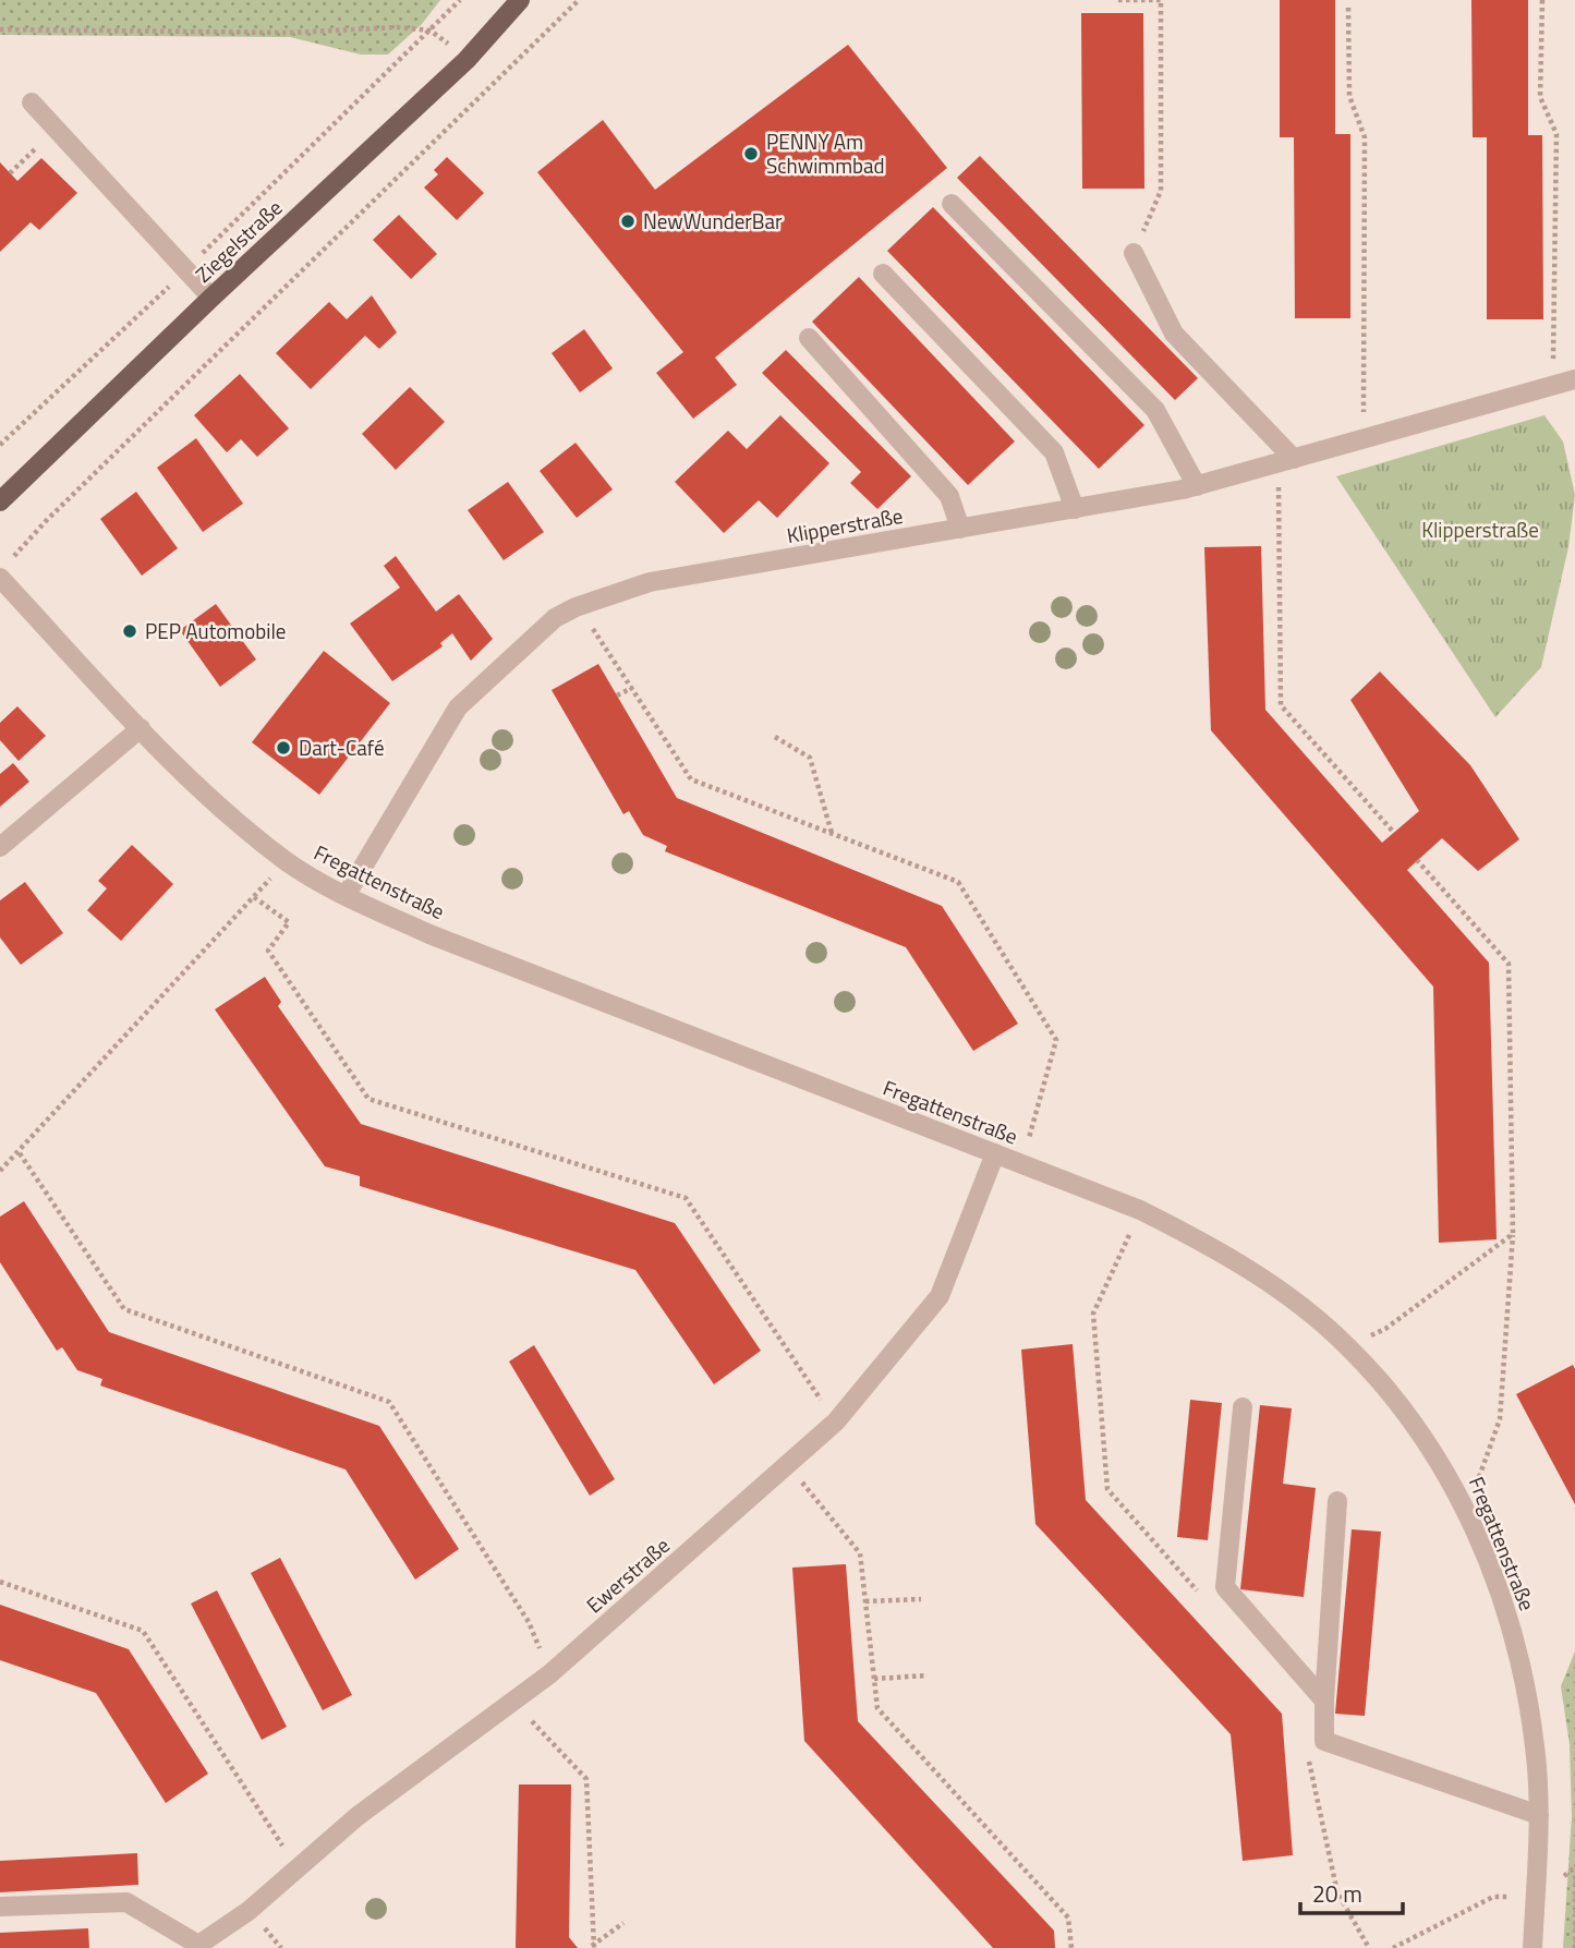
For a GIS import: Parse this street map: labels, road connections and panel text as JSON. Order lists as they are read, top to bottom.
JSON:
{
  "streets": {
    "main road": ["Ziegelstraße"],
    "street": ["Klipperstraße", "Fregattenstraße", "Ewerstraße"]
  },
  "crossings": [
    ["Klipperstraße", "Fregattenstraße"],
    ["Fregattenstraße", "Ewerstraße"]
  ],
  "parks": ["Klipperstraße"],
  "places": [
    "PENNY Am Schwimmbad",
    "NewWunderBar",
    "PEP Automobile",
    "Dart-Café"
  ],
  "scale_bar": "20 m"
}
